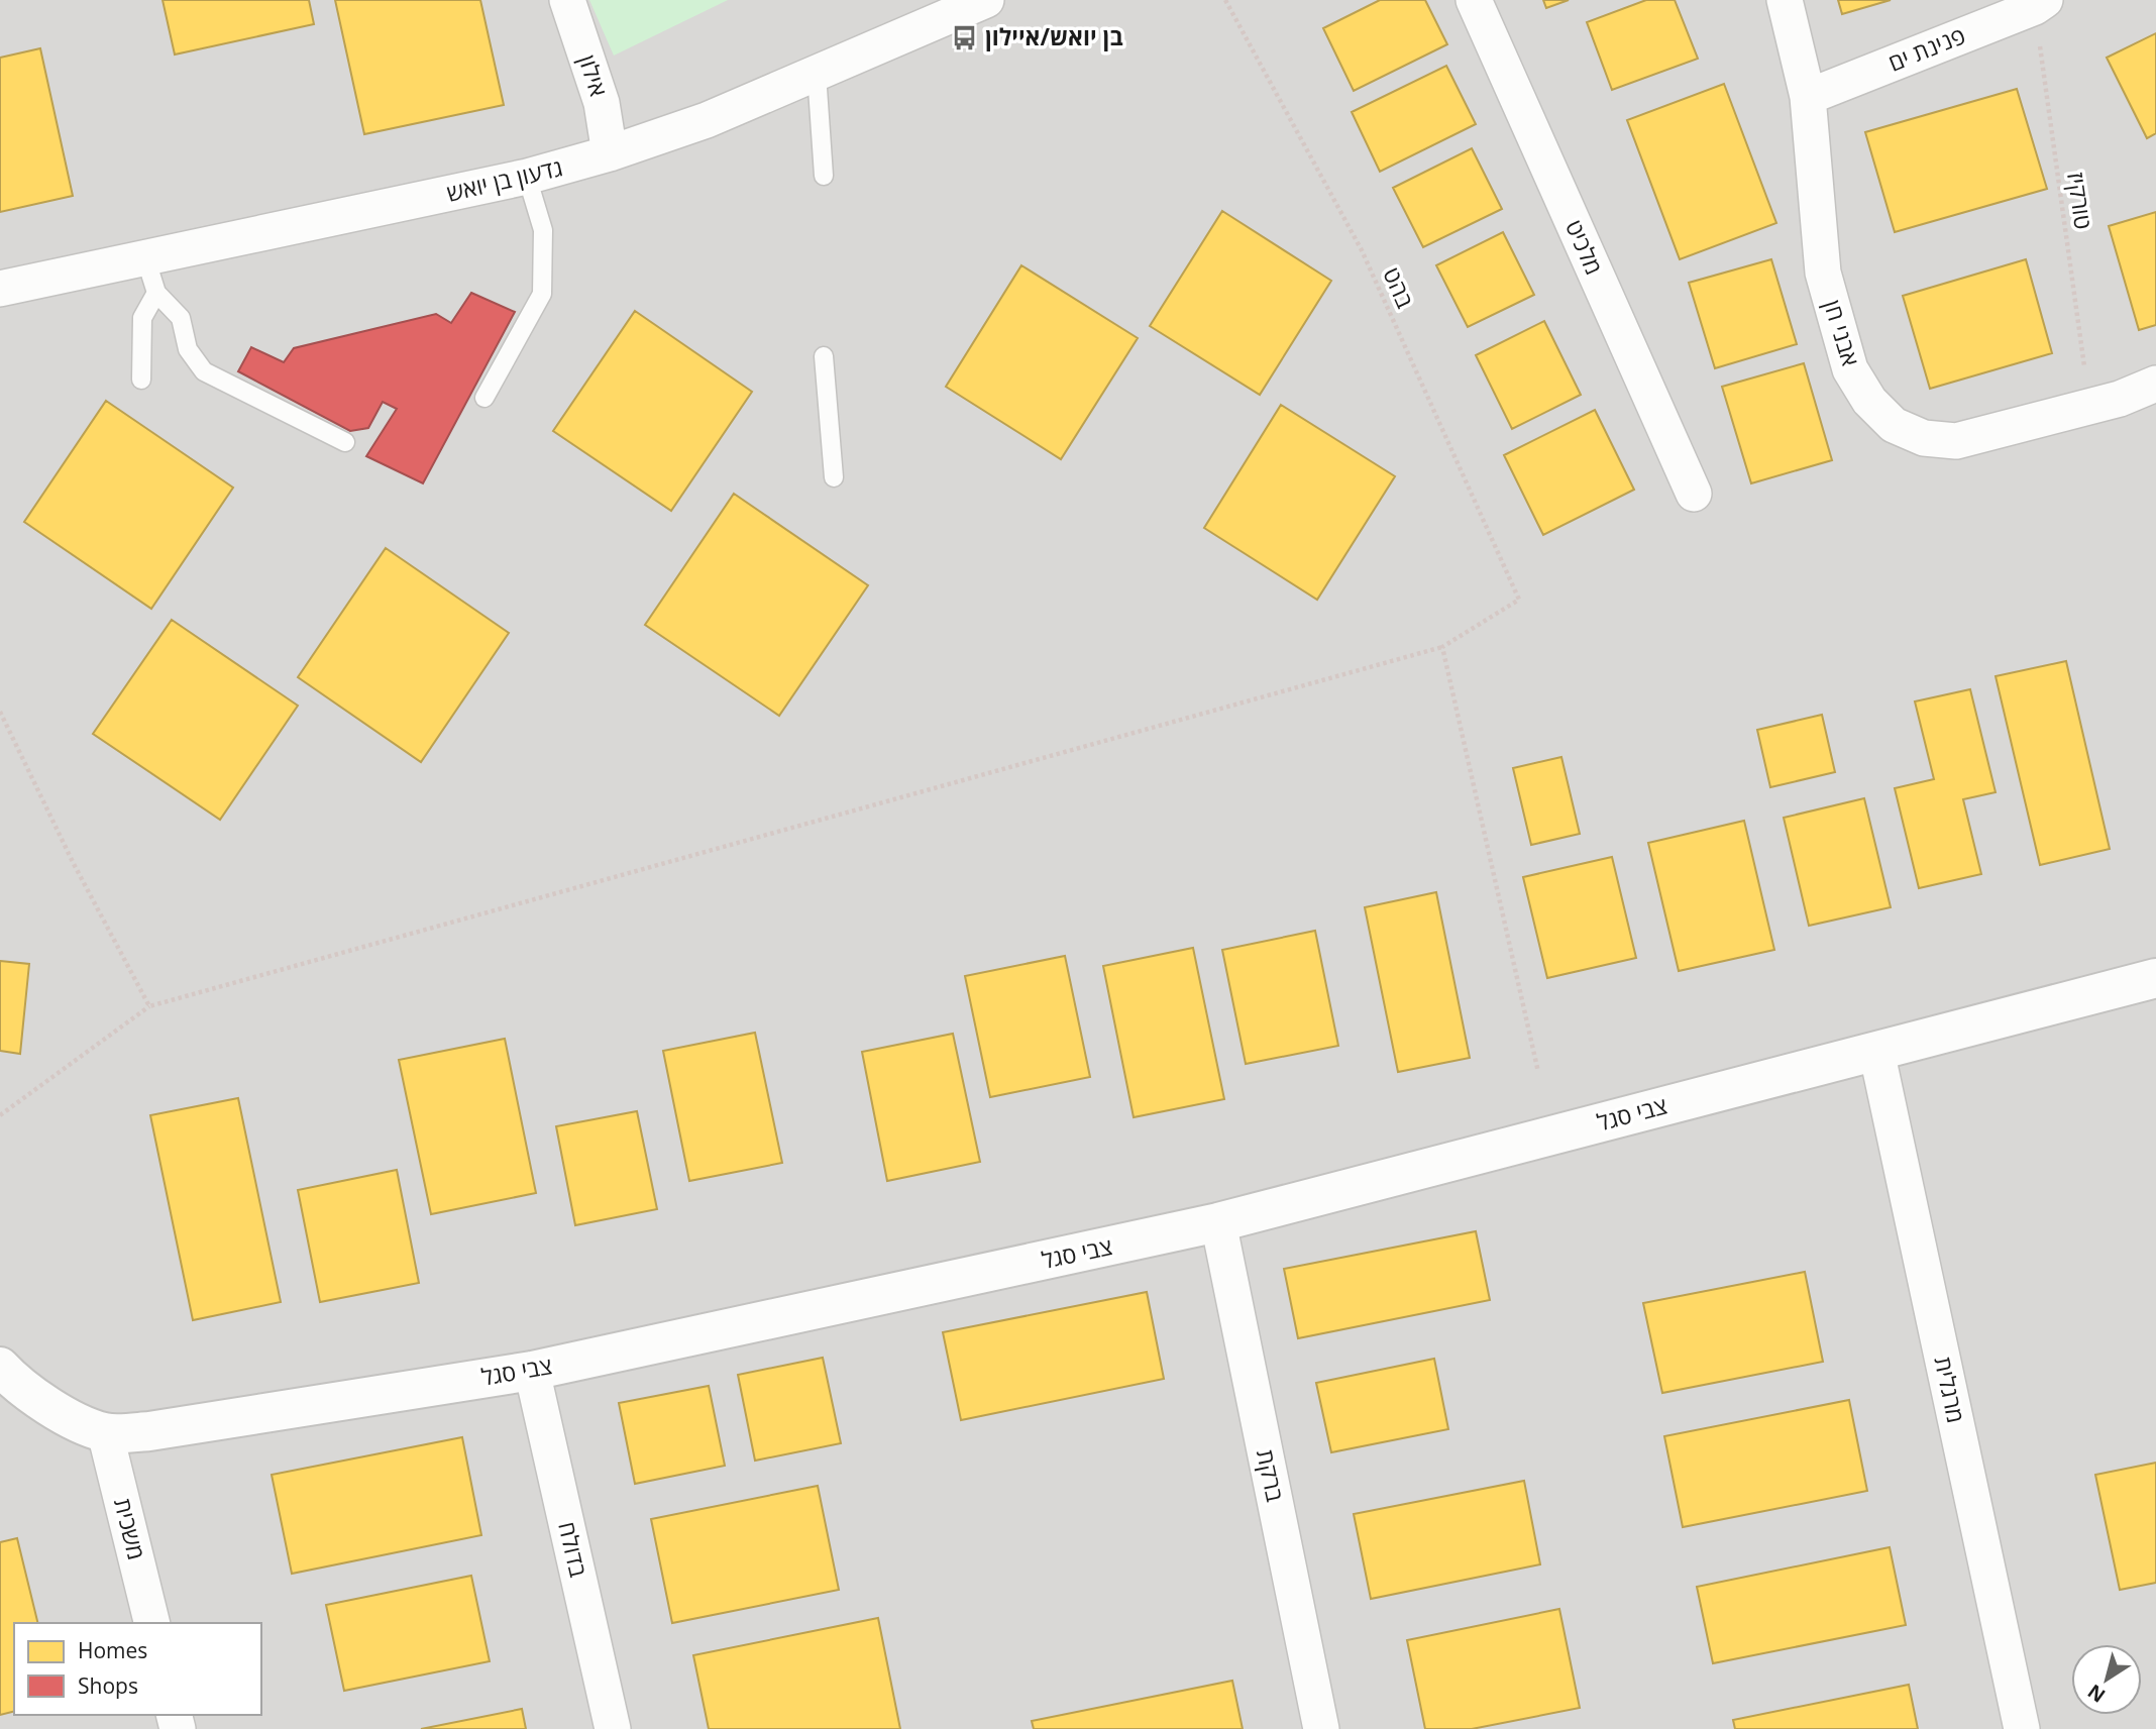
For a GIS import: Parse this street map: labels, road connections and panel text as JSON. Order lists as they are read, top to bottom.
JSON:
{
  "streets": {
    "street": [
      "פנינת ים",
      "אילון",
      "גדעון בן יואש",
      "מלכיט",
      "אבני חן",
      "צבי סגל",
      "מרגלית",
      "ברקת",
      "משכית",
      "בדולח"
    ],
    "path": ["טורקיז", "בהט"]
  },
  "crossings": [
    ["פנינת ים", "טורקיז"],
    ["פנינת ים", "אבני חן"],
    ["אילון", "גדעון בן יואש"],
    ["טורקיז", "אבני חן"],
    ["צבי סגל", "מרגלית"],
    ["צבי סגל", "ברקת"],
    ["צבי סגל", "משכית"],
    ["צבי סגל", "בדולח"]
  ],
  "places": {
    "bus stop": ["בן יואש/איילון"]
  },
  "legend": ["Homes", "Shops"],
  "north": "bottom left"
}
